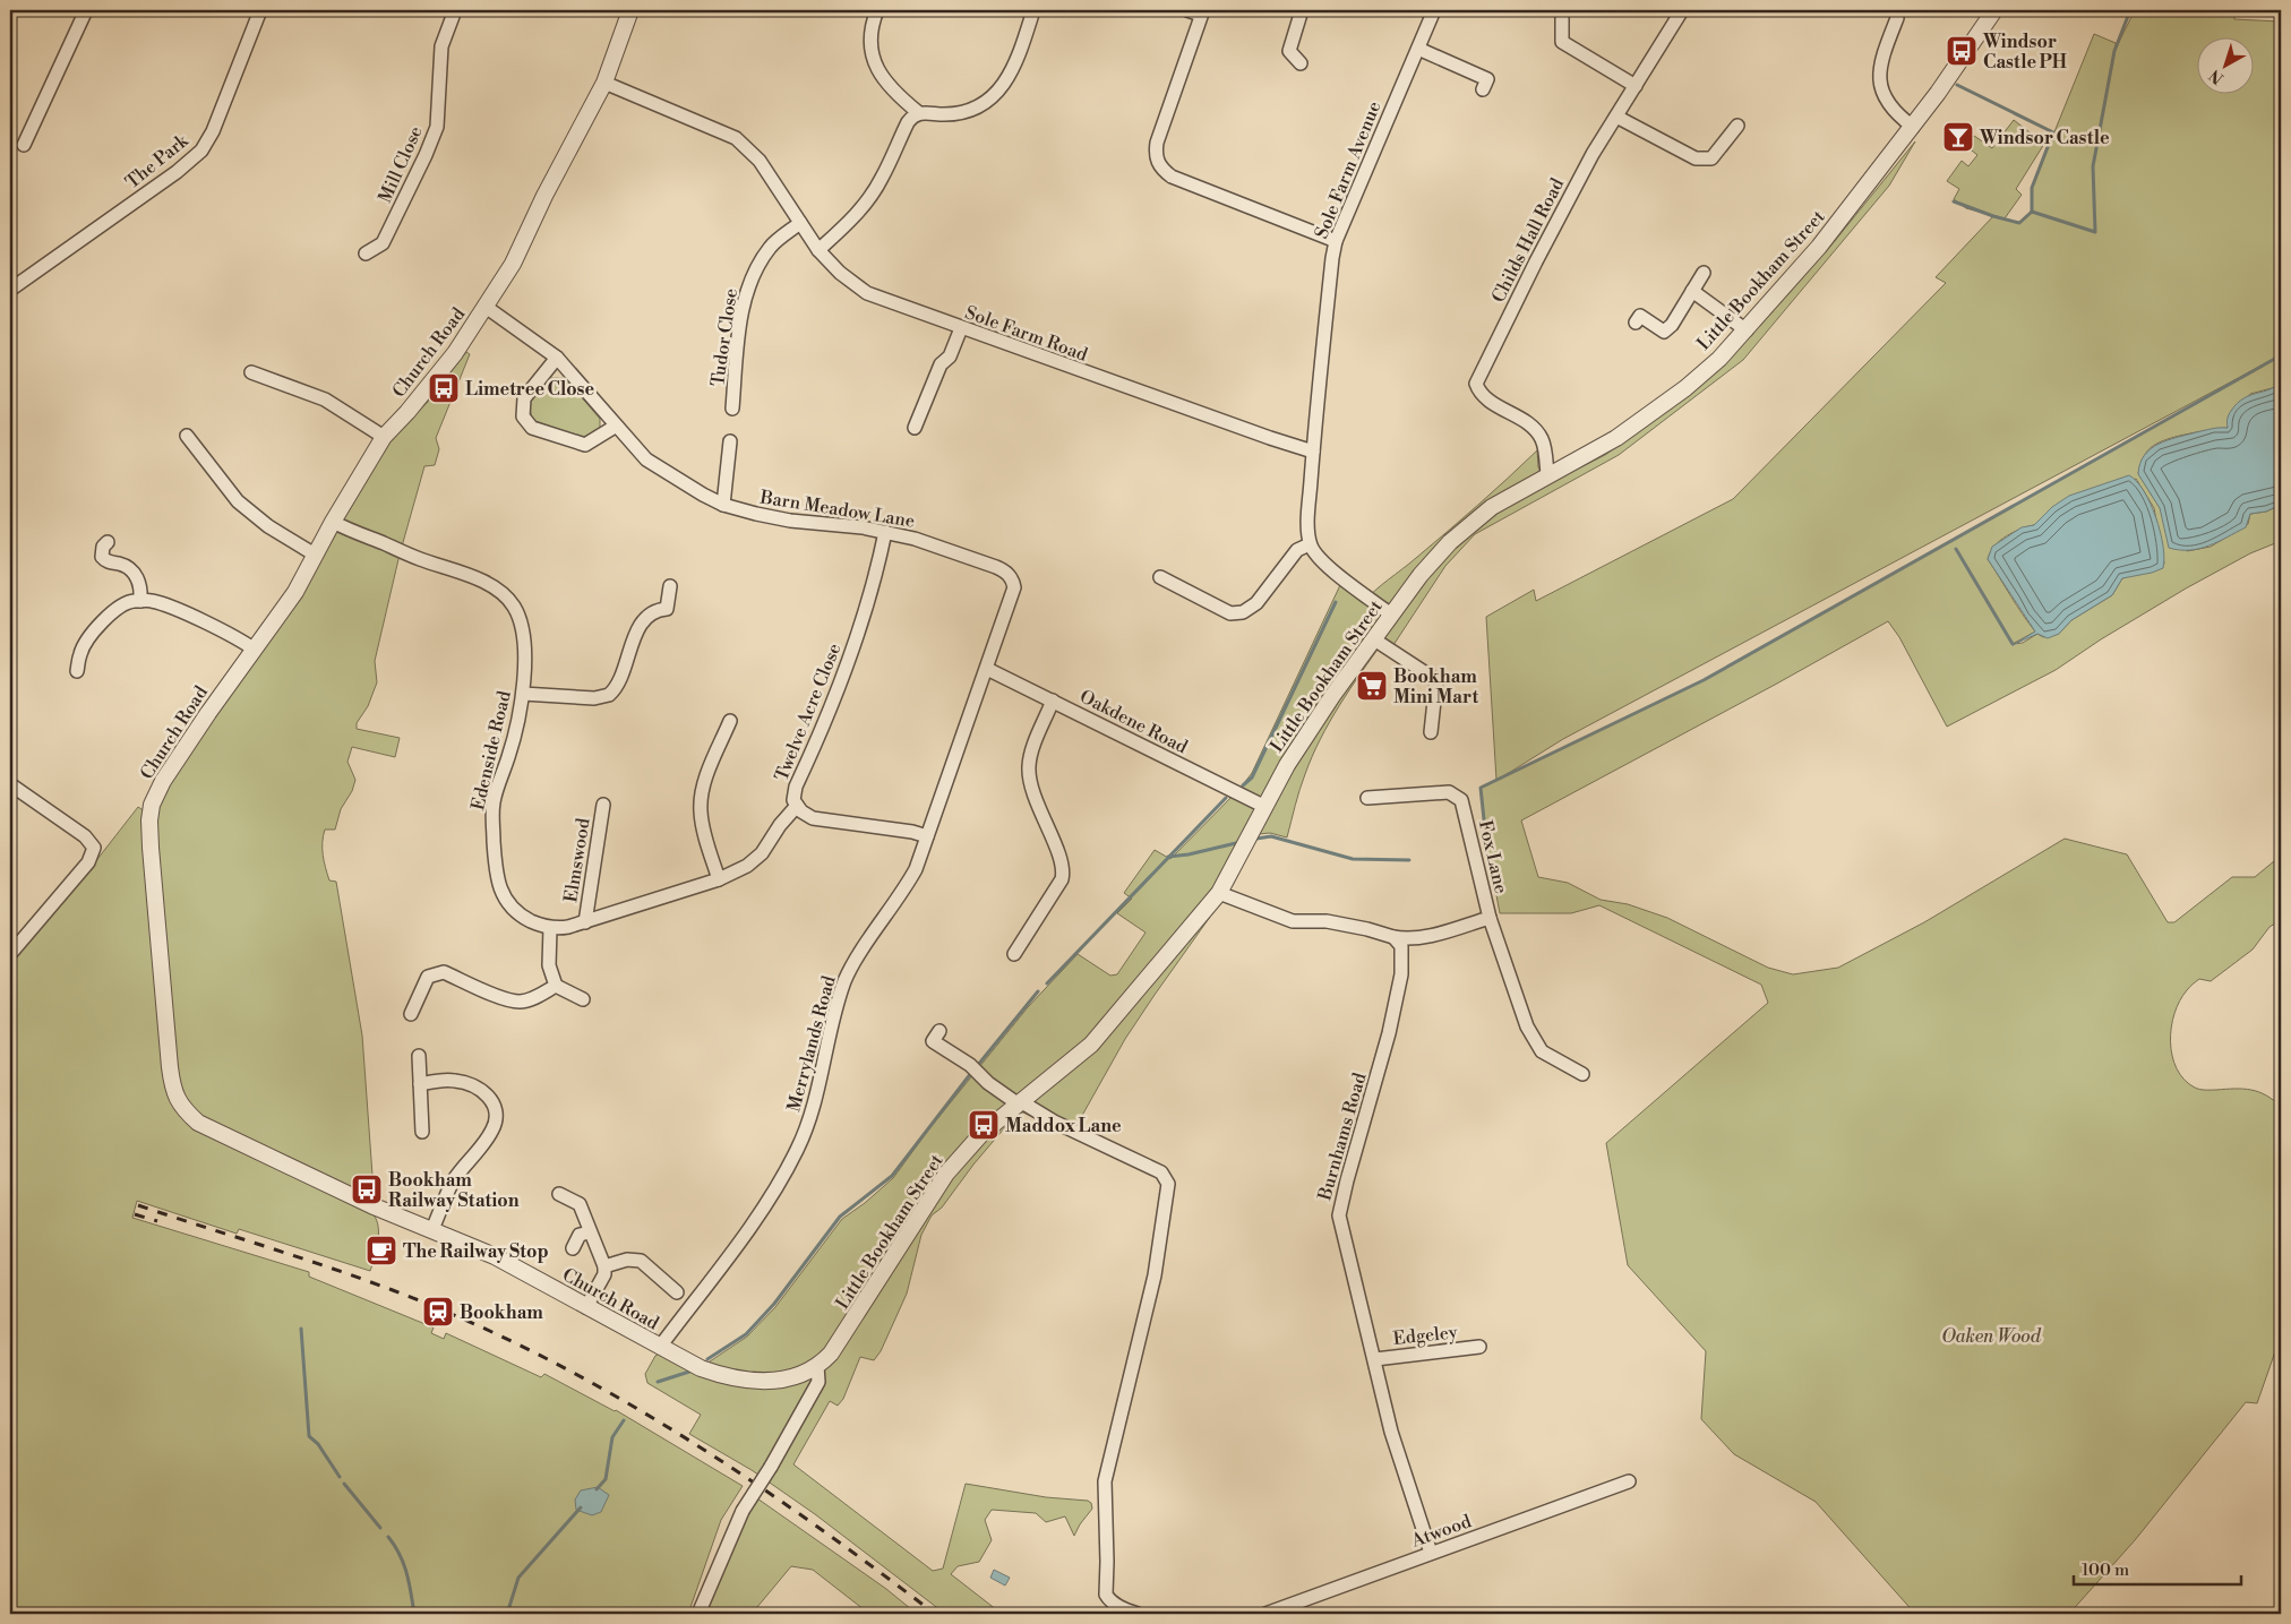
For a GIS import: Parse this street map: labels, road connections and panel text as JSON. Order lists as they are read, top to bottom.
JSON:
{
  "streets": {
    "street": [
      "The Park",
      "Mill Close",
      "Sole Farm Avenue",
      "Childs Hall Road",
      "Little Bookham Street",
      "Sole Farm Road",
      "Tudor Close",
      "Church Road",
      "Barn Meadow Lane",
      "Twelve Acre Close",
      "Oakdene Road",
      "Edenside Road",
      "Fox Lane",
      "Elmswood",
      "Merrylands Road",
      "Burnhams Road",
      "Edgeley",
      "Atwood"
    ]
  },
  "crossings": [
    ["Sole Farm Avenue", "Sole Farm Road"],
    ["Childs Hall Road", "Little Bookham Street"],
    ["Little Bookham Street", "Church Road"],
    ["Little Bookham Street", "Oakdene Road"],
    ["Sole Farm Road", "Tudor Close"],
    ["Sole Farm Road", "Church Road"],
    ["Church Road", "Barn Meadow Lane"],
    ["Church Road", "Edenside Road"],
    ["Church Road", "Merrylands Road"],
    ["Barn Meadow Lane", "Twelve Acre Close"],
    ["Barn Meadow Lane", "Oakdene Road"],
    ["Barn Meadow Lane", "Merrylands Road"],
    ["Twelve Acre Close", "Merrylands Road"],
    ["Oakdene Road", "Merrylands Road"],
    ["Fox Lane", "Burnhams Road"],
    ["Burnhams Road", "Edgeley"],
    ["Burnhams Road", "Atwood"]
  ],
  "parks": ["Oaken Wood"],
  "places": {
    "bus stop": [
      "Windsor Castle PH",
      "Limetree Close",
      "Maddox Lane",
      "Bookham Railway Station"
    ],
    "bar": ["Windsor Castle"],
    "supermarket": ["Bookham Mini Mart"],
    "cafe": ["The Railway Stop"],
    "station": ["Bookham"]
  },
  "scale_bar": "100 m",
  "north": "bottom left"
}
